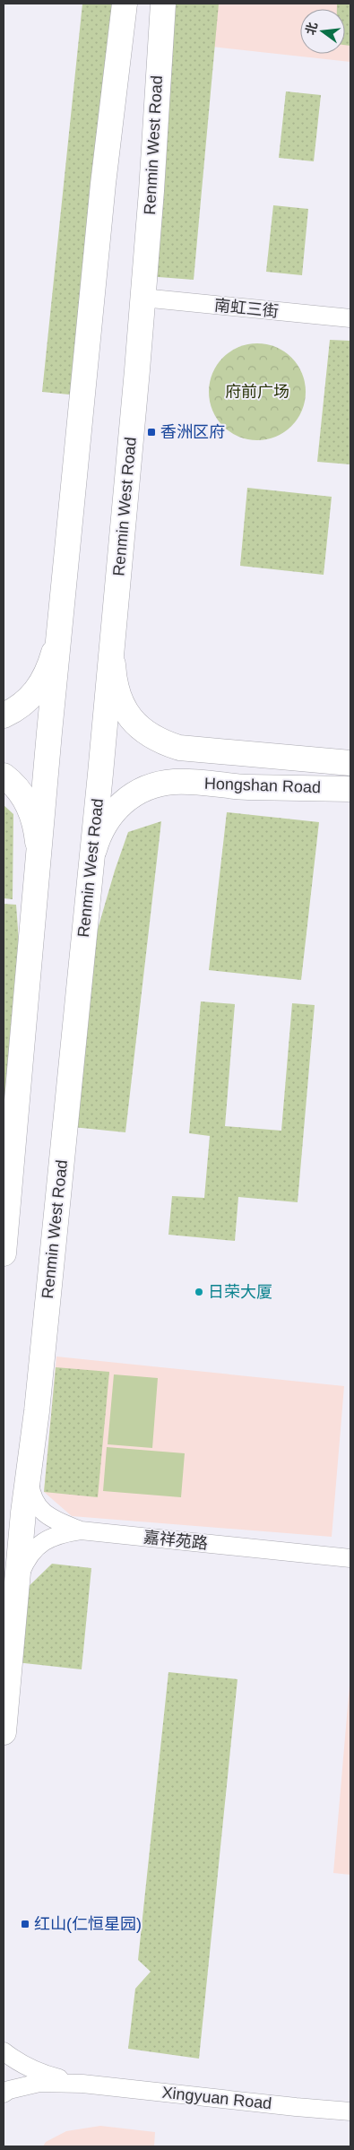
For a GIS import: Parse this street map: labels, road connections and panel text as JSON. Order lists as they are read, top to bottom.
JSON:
{
  "streets": {
    "main road": ["Renmin West Road", "Hongshan Road"],
    "street": ["南虹三街", "嘉祥苑路", "Xingyuan Road"]
  },
  "crossings": [
    ["Renmin West Road", "南虹三街"],
    ["Renmin West Road", "Hongshan Road"],
    ["Renmin West Road", "嘉祥苑路"]
  ],
  "parks": ["府前广场"],
  "places": {
    "transit": ["香洲区府", "红山(仁恒星园)"],
    "other": ["日荣大厦"]
  },
  "north": "left"
}
